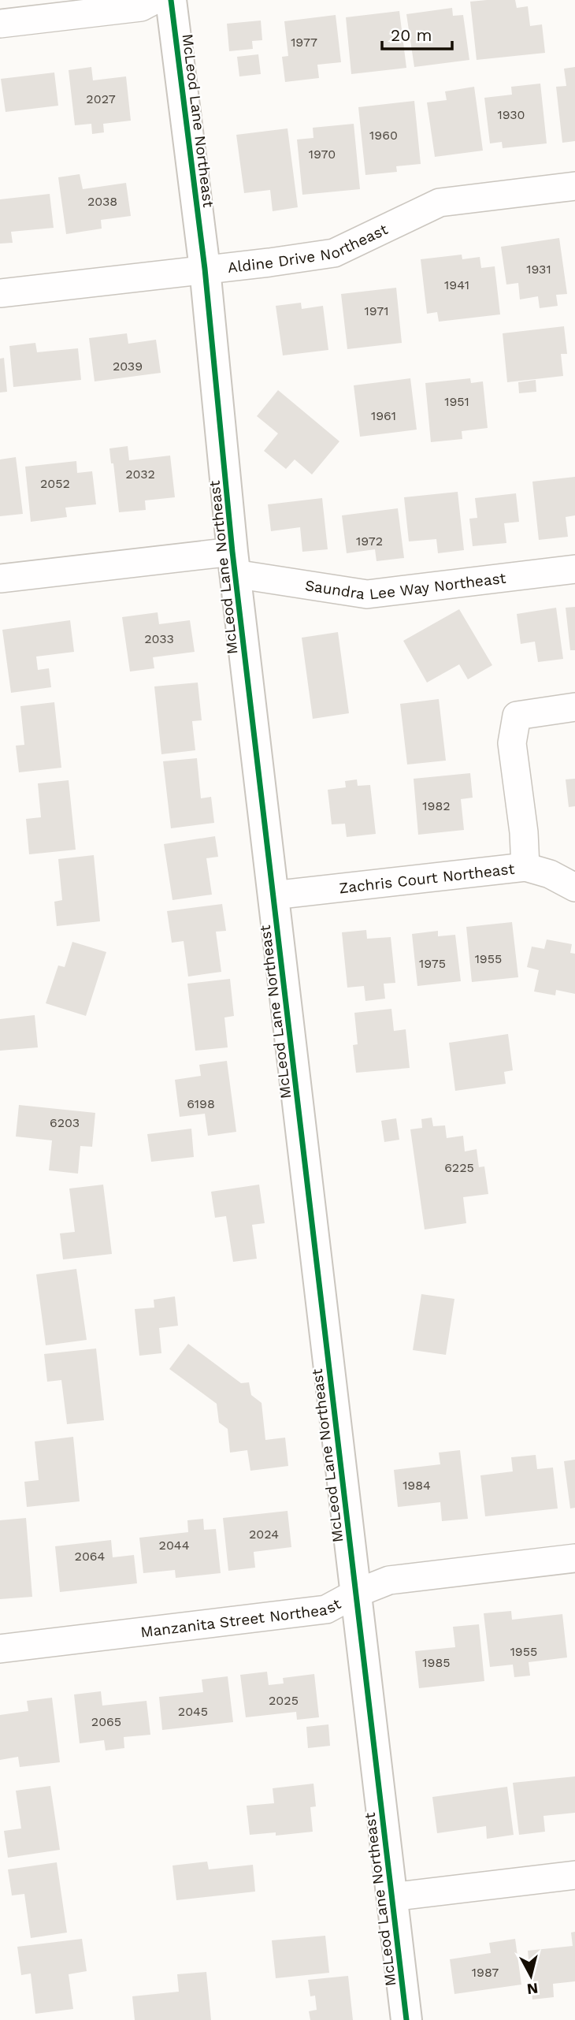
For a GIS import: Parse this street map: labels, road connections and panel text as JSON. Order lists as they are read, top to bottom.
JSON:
{
  "streets": {
    "street": [
      "McLeod Lane Northeast",
      "Aldine Drive Northeast",
      "Saundra Lee Way Northeast",
      "Zachris Court Northeast",
      "Manzanita Street Northeast"
    ]
  },
  "crossings": [
    ["McLeod Lane Northeast", "Aldine Drive Northeast"],
    ["McLeod Lane Northeast", "Saundra Lee Way Northeast"],
    ["McLeod Lane Northeast", "Zachris Court Northeast"],
    ["McLeod Lane Northeast", "Manzanita Street Northeast"]
  ],
  "house_numbers": [
    "1977",
    "2027",
    "1930",
    "1960",
    "1970",
    "2038",
    "1931",
    "1941",
    "1971",
    "2039",
    "1951",
    "1961",
    "2032",
    "2052",
    "1972",
    "2033",
    "1982",
    "1955",
    "1975",
    "6198",
    "6203",
    "6225",
    "1984",
    "2024",
    "2044",
    "2064",
    "1955",
    "1985",
    "2025",
    "2045",
    "2065",
    "1987"
  ],
  "scale_bar": "20 m",
  "north": "bottom"
}
